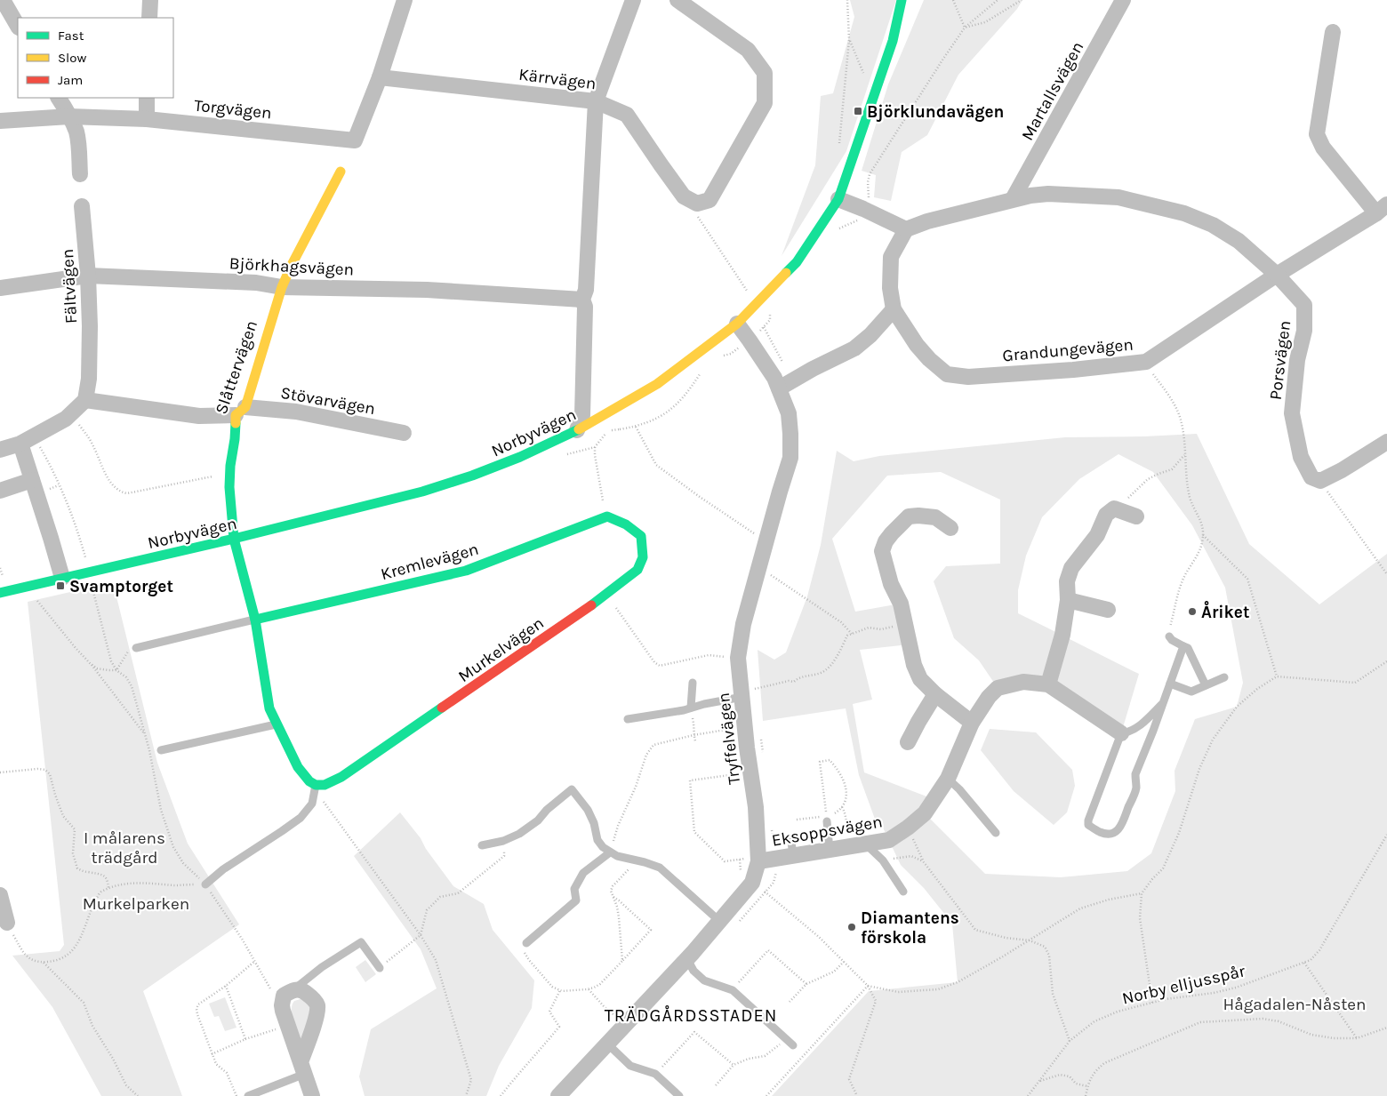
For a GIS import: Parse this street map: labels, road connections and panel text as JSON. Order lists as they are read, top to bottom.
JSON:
{
  "streets": {
    "street": [
      "Kärrvägen",
      "Martallsvägen",
      "Torgvägen",
      "Björkhagsvägen",
      "Fältvägen",
      "Grandungevägen",
      "Porsvägen",
      "Slåttervägen",
      "Stövarvägen",
      "Norbyvägen",
      "Kremlevägen",
      "Murkelvägen",
      "Tryffelvägen",
      "Eksoppsvägen"
    ],
    "path": ["Norby elljusspår"]
  },
  "crossings": [
    ["Kärrvägen", "Torgvägen"],
    ["Martallsvägen", "Porsvägen"],
    ["Björkhagsvägen", "Fältvägen"],
    ["Björkhagsvägen", "Slåttervägen"],
    ["Fältvägen", "Stövarvägen"],
    ["Grandungevägen", "Porsvägen"],
    ["Slåttervägen", "Stövarvägen"],
    ["Slåttervägen", "Norbyvägen"],
    ["Slåttervägen", "Kremlevägen"],
    ["Slåttervägen", "Murkelvägen"],
    ["Norbyvägen", "Tryffelvägen"],
    ["Kremlevägen", "Murkelvägen"],
    ["Tryffelvägen", "Eksoppsvägen"]
  ],
  "districts": ["TRÄDGÅRDSSTADEN"],
  "parks": ["I målarens trädgård", "Murkelparken", "Hågadalen-Nåsten"],
  "places": {
    "transit": ["Björklundavägen", "Svamptorget"],
    "other": ["Åriket", "Diamantens förskola"]
  },
  "legend": ["Fast", "Slow", "Jam"]
}
